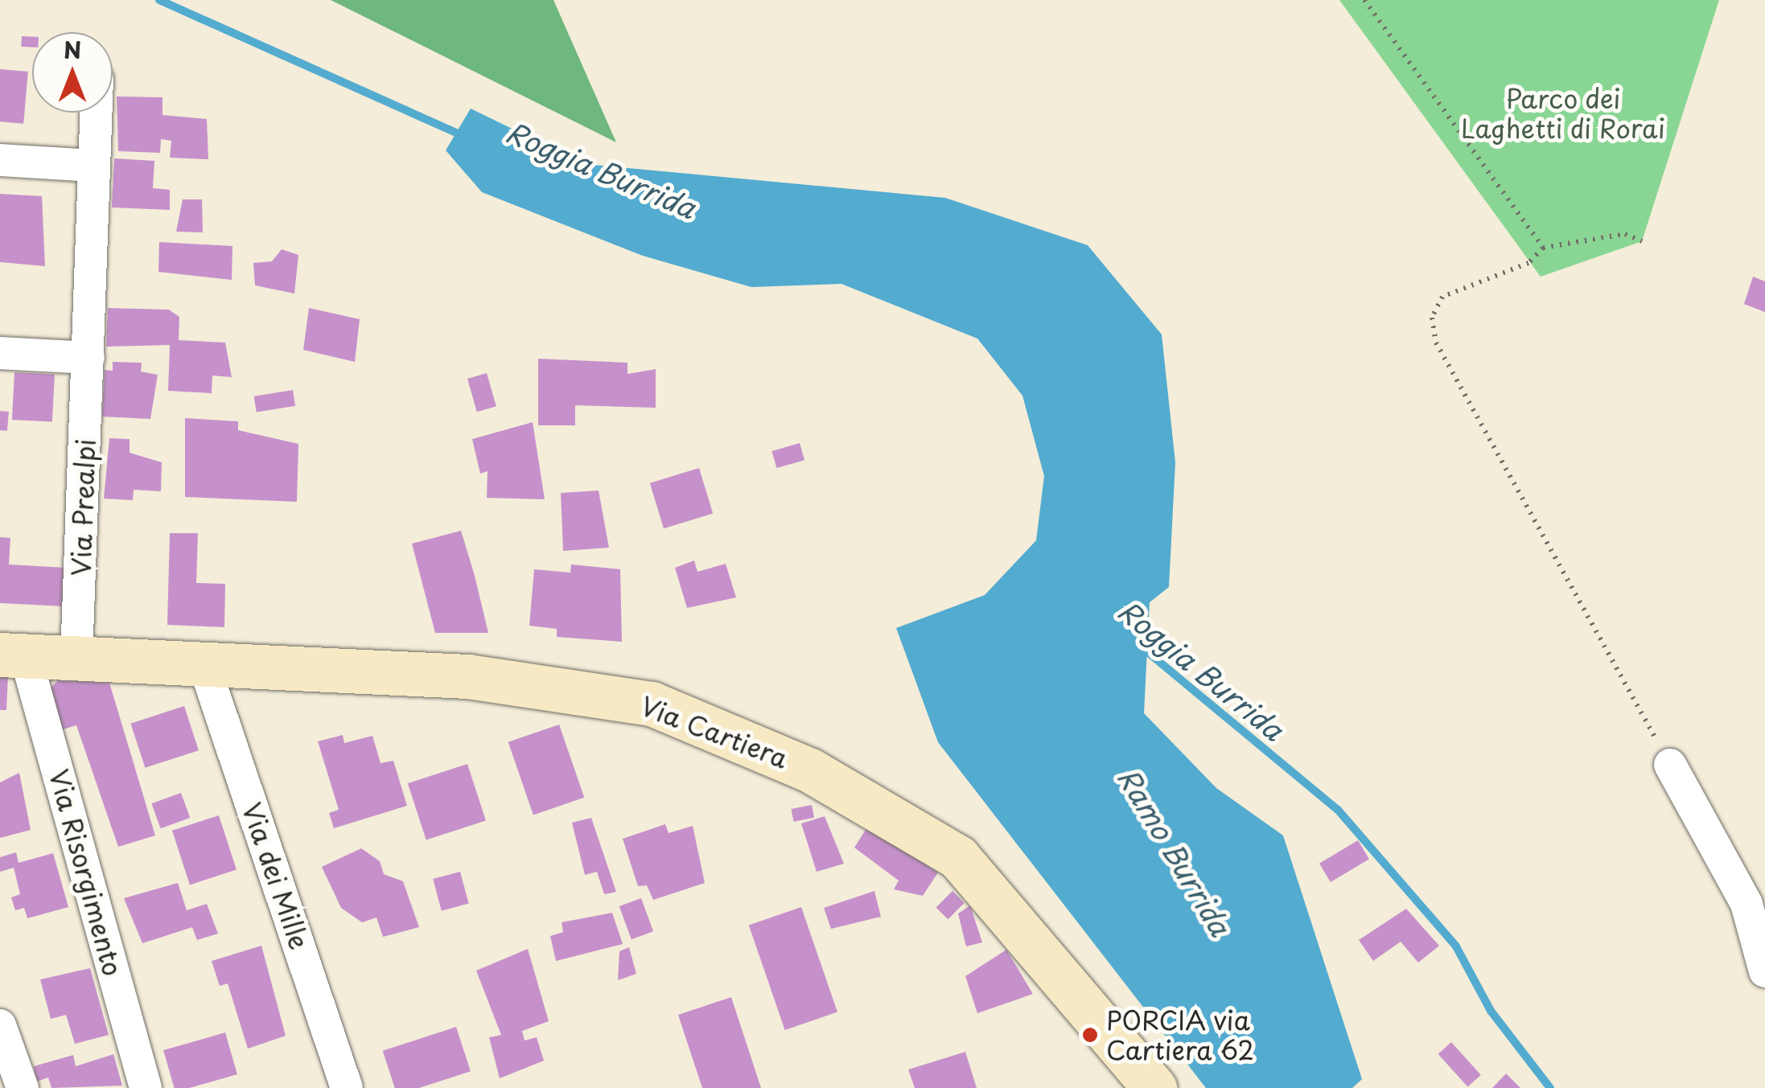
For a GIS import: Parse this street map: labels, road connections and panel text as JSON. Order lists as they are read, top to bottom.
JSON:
{
  "streets": {
    "main road": ["Via Cartiera"],
    "street": ["Via Prealpi", "Via Risorgimento", "Via dei Mille"]
  },
  "crossings": [
    ["Via Prealpi", "Via Cartiera"],
    ["Via Cartiera", "Via Risorgimento"],
    ["Via Cartiera", "Via dei Mille"]
  ],
  "water": ["Roggia Burrida", "Ramo Burrida"],
  "parks": ["Parco dei Laghetti di Rorai"],
  "places": ["PORCIA via Cartiera 62"],
  "north": "top"
}
